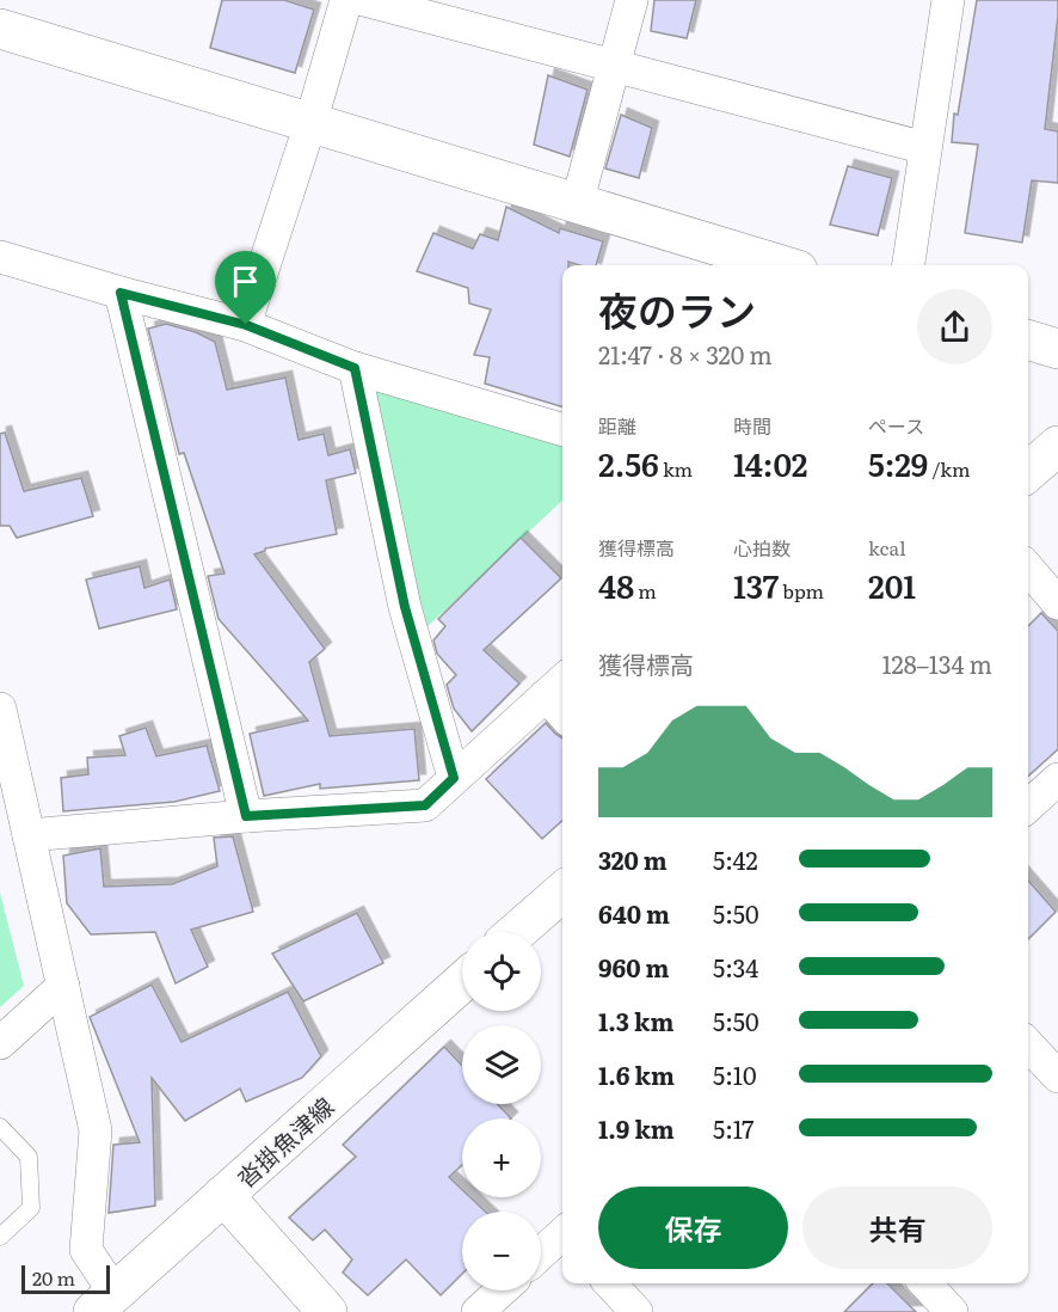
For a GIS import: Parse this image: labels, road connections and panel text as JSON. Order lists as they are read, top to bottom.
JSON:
{
  "streets": {
    "street": ["沓掛魚津線"]
  },
  "scale_bar": "20 m",
  "page": {
    "heading": ["夜のラン", "21:47 · 8 × 320 m"],
    "stats": [
      ["距離", "2.56 km"],
      ["時間", "14:02"],
      ["ペース", "5:29 /km"],
      ["獲得標高", "48 m"],
      ["心拍数", "137 bpm"],
      ["kcal", "201"]
    ],
    "chart": ["獲得標高", "128–134 m"],
    "list": [
      {
        "name": "320 m",
        "note": "5:42"
      },
      {
        "name": "640 m",
        "note": "5:50"
      },
      {
        "name": "960 m",
        "note": "5:34"
      },
      {
        "name": "1.3 km",
        "note": "5:50"
      },
      {
        "name": "1.6 km",
        "note": "5:10"
      },
      {
        "name": "1.9 km",
        "note": "5:17"
      }
    ],
    "map_buttons": ["+", "−"],
    "buttons": ["保存", "共有"],
    "scale": "20 m"
  }
}
